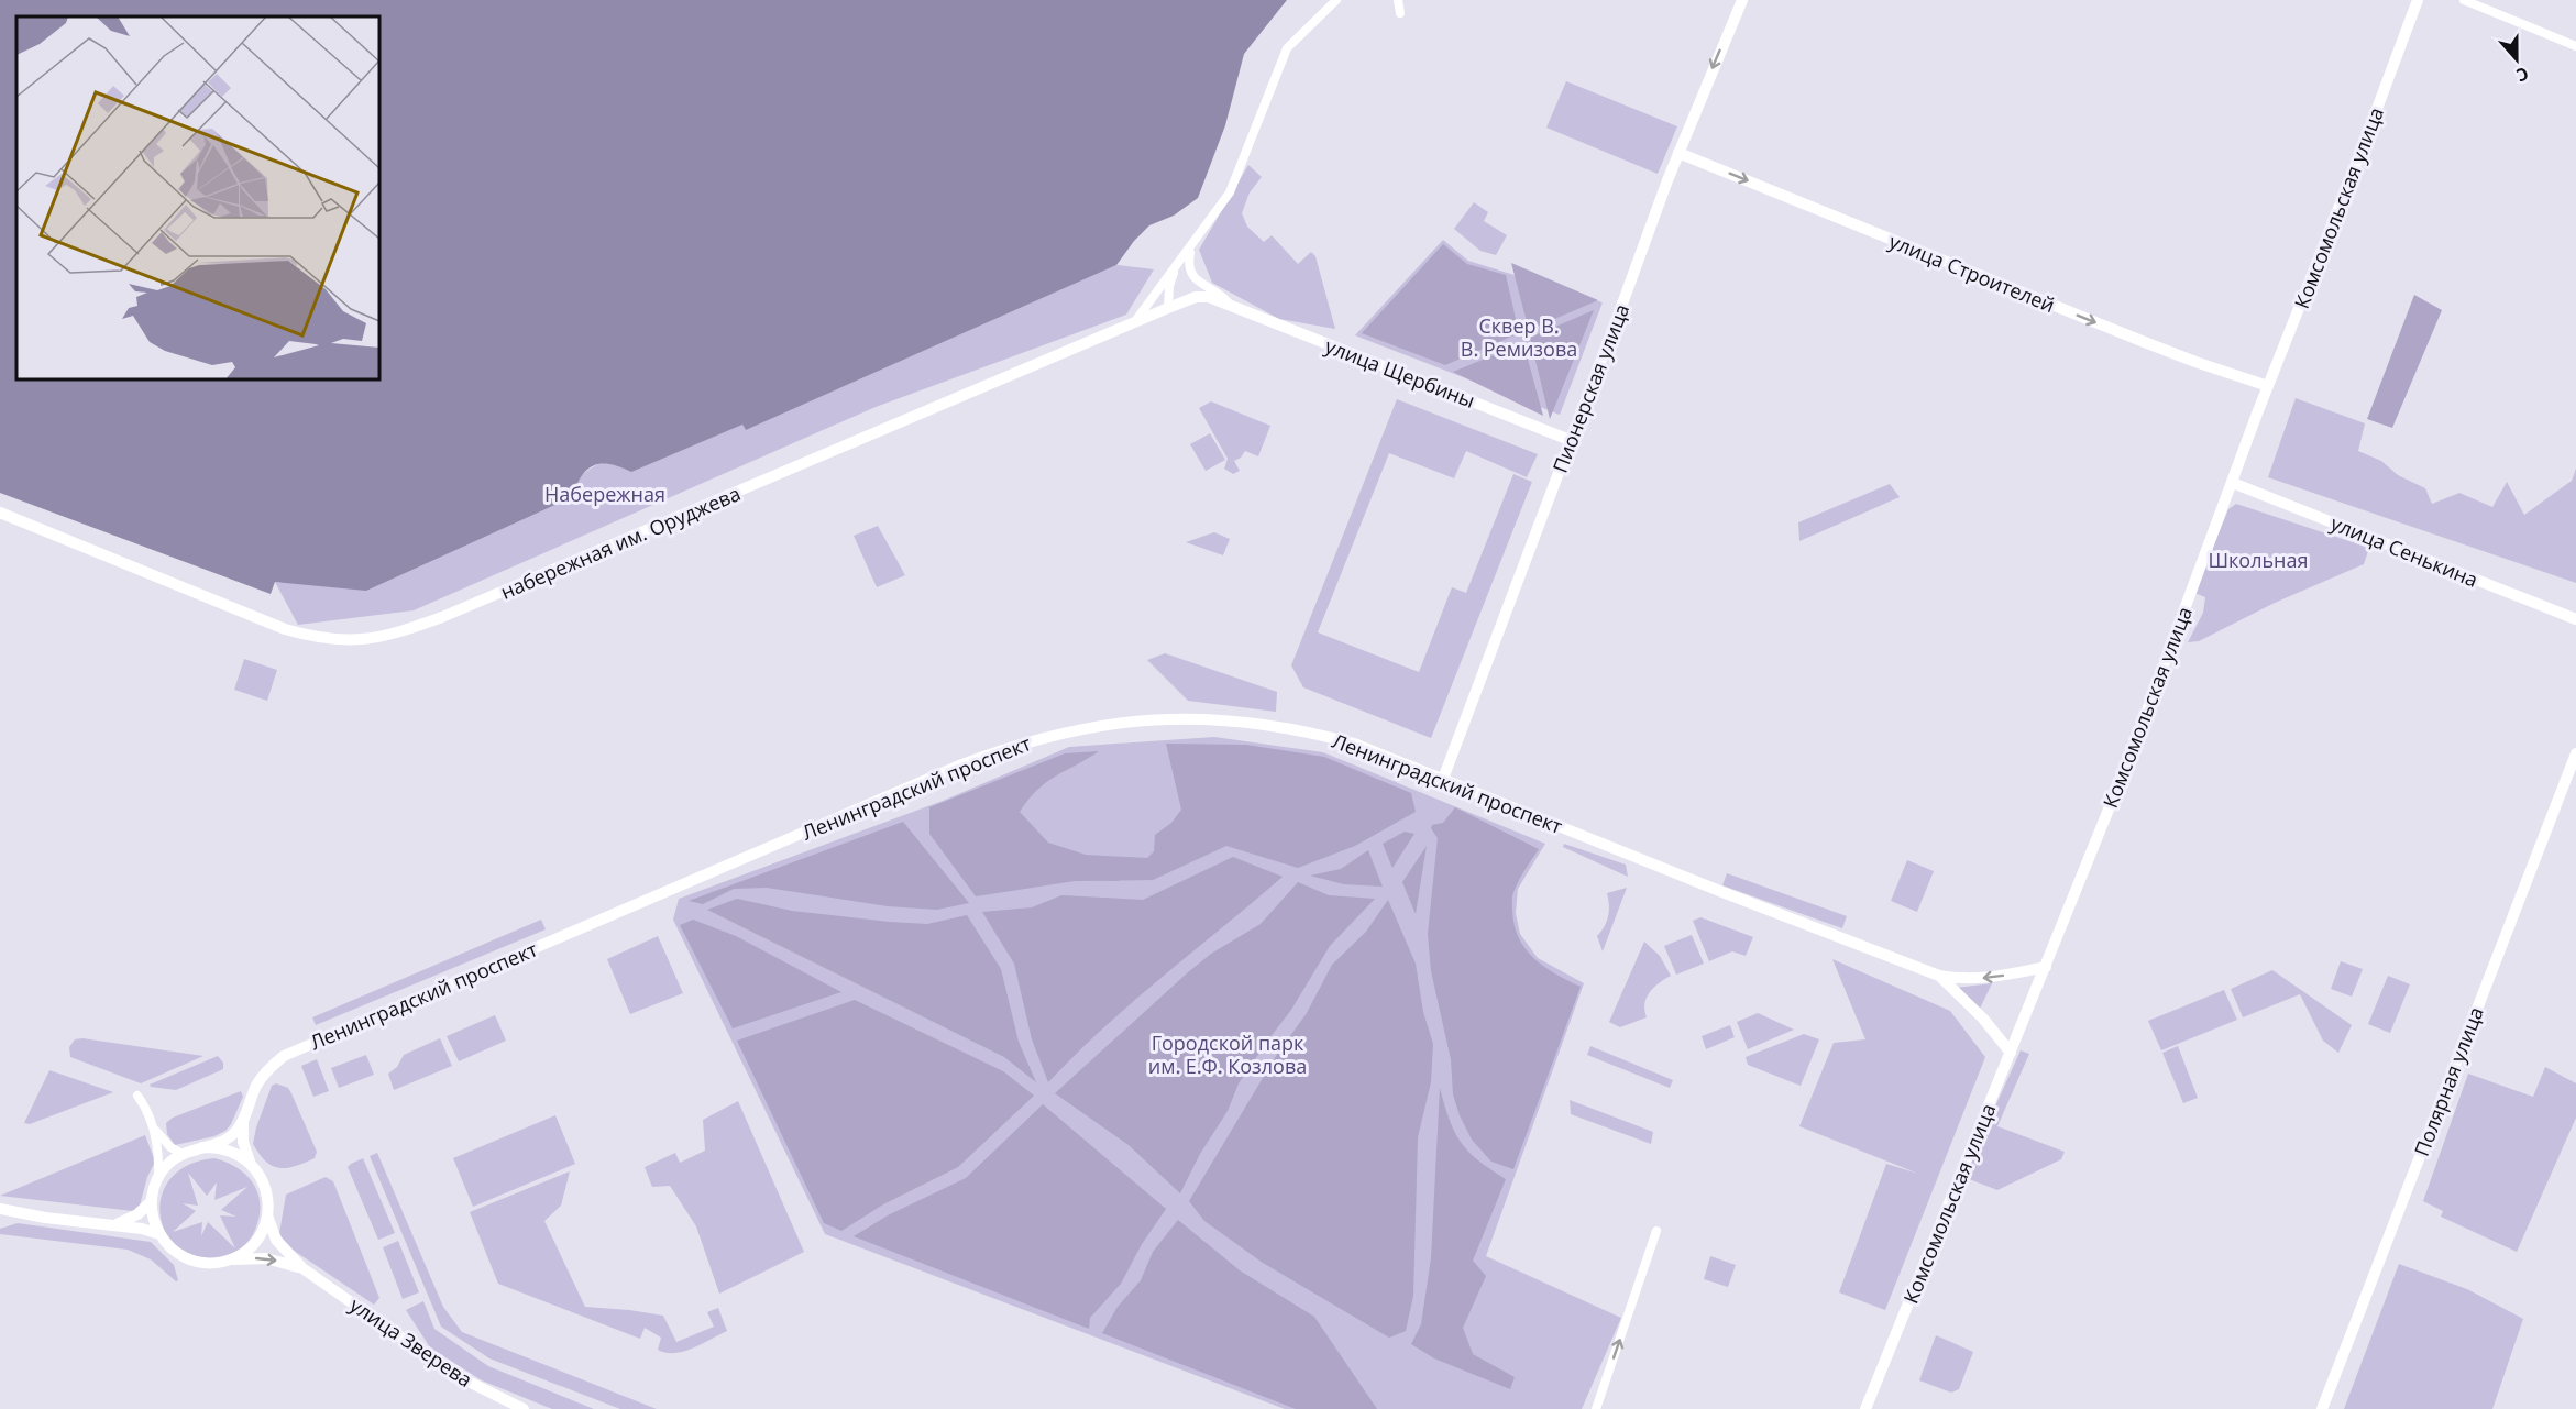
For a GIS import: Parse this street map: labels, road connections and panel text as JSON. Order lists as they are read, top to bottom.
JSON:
{
  "streets": {
    "street": [
      "Комсомольская улица",
      "улица Строителей",
      "улица Щербины",
      "Пионерская улица",
      "набережная им. Оруджева",
      "улица Сенькина",
      "Ленинградский проспект",
      "Полярная улица",
      "улица Зверева"
    ]
  },
  "crossings": [
    ["Комсомольская улица", "улица Строителей"],
    ["Комсомольская улица", "улица Сенькина"],
    ["улица Строителей", "Пионерская улица"],
    ["улица Щербины", "Пионерская улица"],
    ["улица Щербины", "набережная им. Оруджева"],
    ["Пионерская улица", "Ленинградский проспект"]
  ],
  "one_way": ["улица Строителей"],
  "parks": [
    "Сквер В. В. Ремизова",
    "Набережная",
    "Школьная",
    "Городской парк им. Е.Ф. Козлова"
  ],
  "north": "bottom"
}
